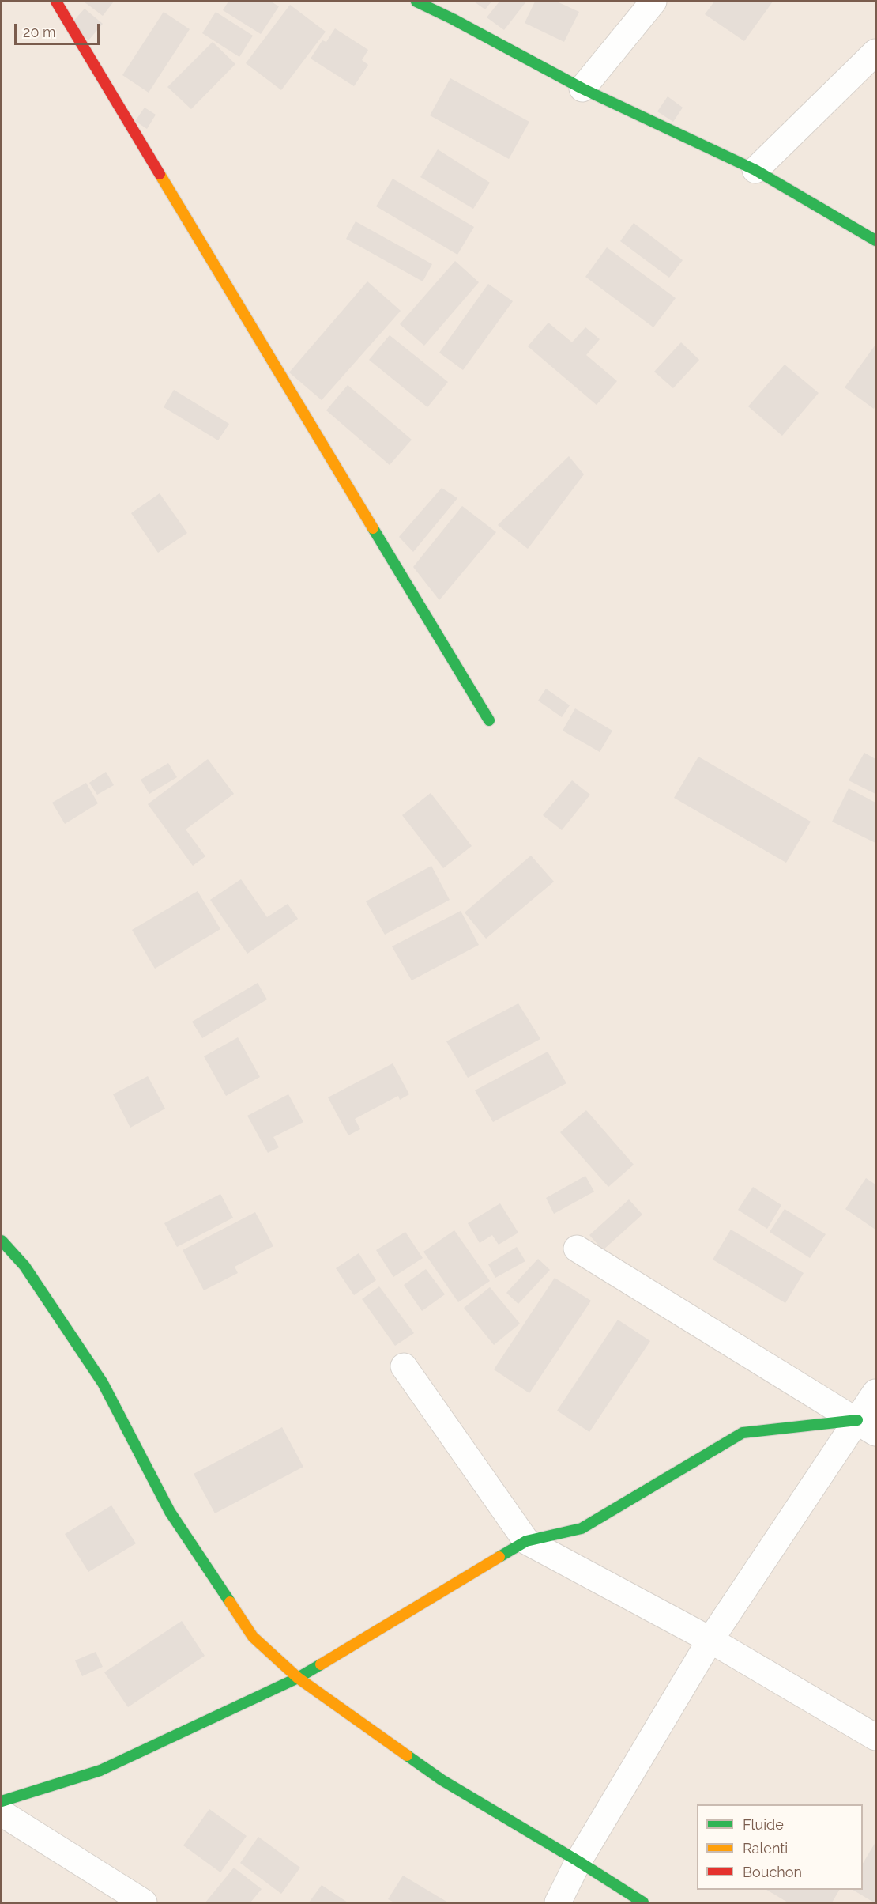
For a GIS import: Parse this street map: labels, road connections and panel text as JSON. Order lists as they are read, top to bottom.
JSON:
{
  "legend": ["Fluide", "Ralenti", "Bouchon"],
  "scale_bar": "20 m"
}
